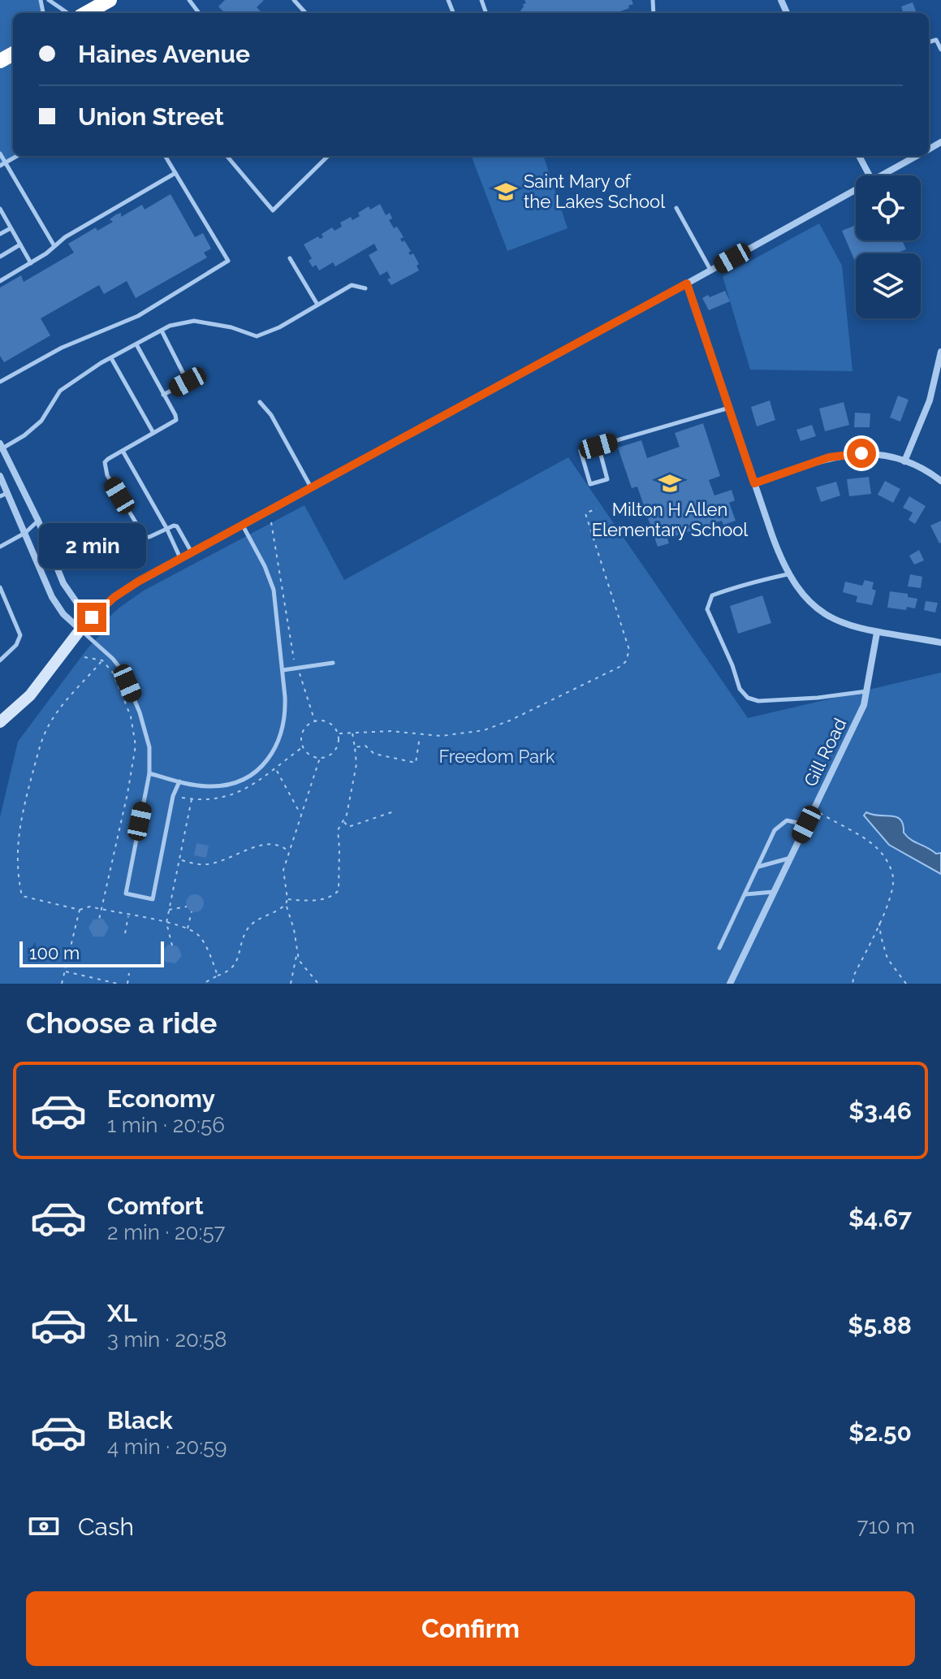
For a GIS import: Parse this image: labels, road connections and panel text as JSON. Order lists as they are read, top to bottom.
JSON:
{
  "streets": {
    "street": ["Gill Road"]
  },
  "parks": ["Freedom Park"],
  "places": {
    "school or university": ["Saint Mary of the Lakes School", "Milton H Allen Elementary School"]
  },
  "scale_bar": "100 m",
  "page": {
    "banner": ["Haines Avenue", "Union Street"],
    "bubble": "2 min",
    "scale": "100 m",
    "heading": "Choose a ride",
    "list": [
      {
        "name": "Economy",
        "note": "1 min · 20:56",
        "value": "$3.46"
      },
      {
        "name": "Comfort",
        "note": "2 min · 20:57",
        "value": "$4.67"
      },
      {
        "name": "XL",
        "note": "3 min · 20:58",
        "value": "$5.88"
      },
      {
        "name": "Black",
        "note": "4 min · 20:59",
        "value": "$2.50"
      }
    ],
    "pay": ["Cash", "710 m"],
    "buttons": "Confirm"
  }
}
